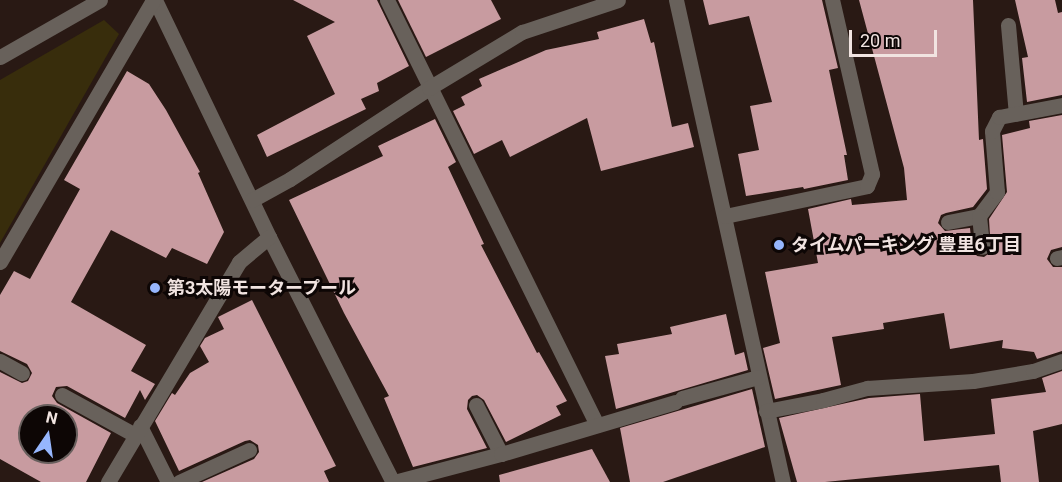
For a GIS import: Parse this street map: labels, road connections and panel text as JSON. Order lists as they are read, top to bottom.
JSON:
{
  "places": ["タイムパーキング 豊里6丁目", "第3太陽モータープール"],
  "scale_bar": "20 m",
  "north": "top"
}
